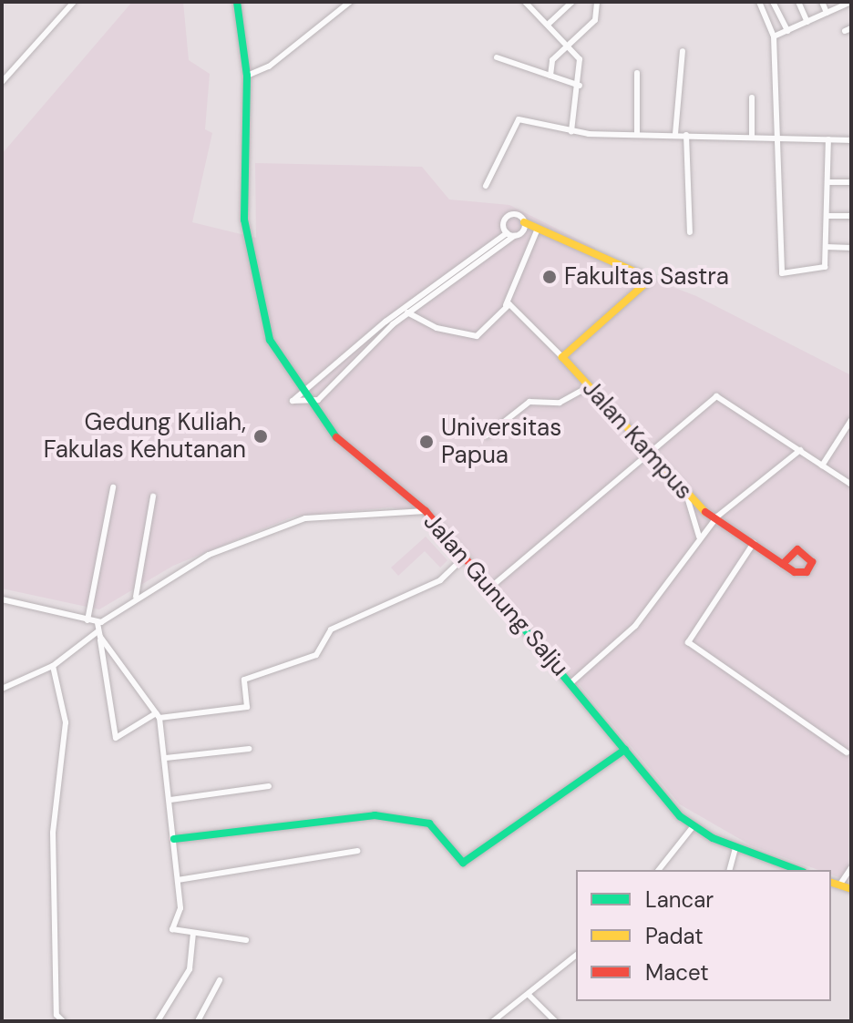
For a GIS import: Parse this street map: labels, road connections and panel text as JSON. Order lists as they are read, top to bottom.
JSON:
{
  "streets": {
    "main road": ["Jalan Kampus", "Jalan Gunung Salju"]
  },
  "places": ["Fakultas Sastra", "Gedung Kuliah, Fakulas Kehutanan", "Universitas Papua"],
  "legend": ["Lancar", "Padat", "Macet"]
}
